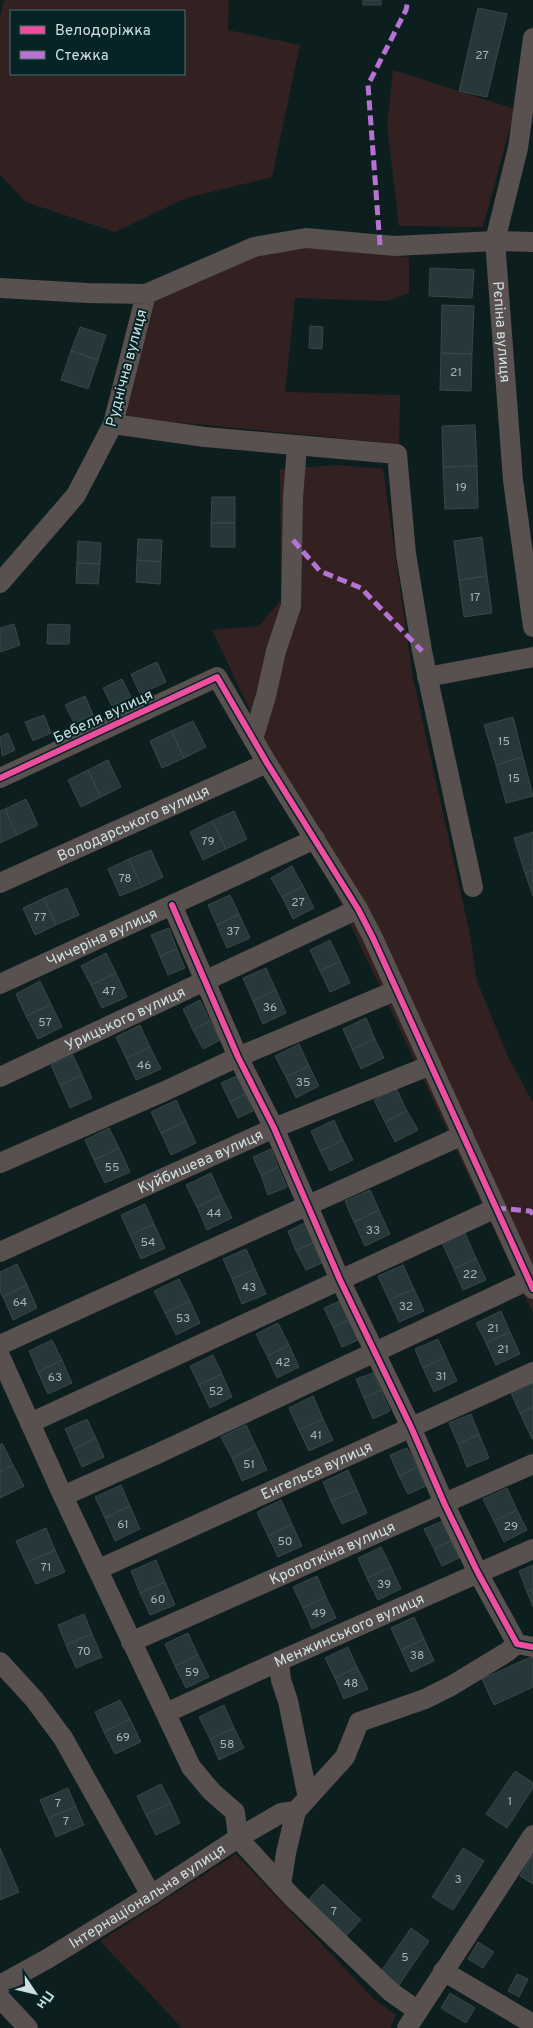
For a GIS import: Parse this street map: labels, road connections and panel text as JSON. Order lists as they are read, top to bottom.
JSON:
{
  "streets": {
    "street": [
      "Рєпіна вулиця",
      "Руднічна вулиця",
      "Бебеля вулиця",
      "Володарського вулиця",
      "Чичеріна вулиця",
      "Урицького вулиця",
      "Куйбишева вулиця",
      "Енгельса вулиця",
      "Кропоткіна вулиця",
      "Менжинського вулиця",
      "Інтернаціональна вулиця"
    ]
  },
  "house_numbers": [
    "27",
    "21",
    "19",
    "17",
    "15",
    "15",
    "79",
    "78",
    "27",
    "77",
    "37",
    "47",
    "36",
    "57",
    "46",
    "35",
    "55",
    "44",
    "33",
    "54",
    "22",
    "43",
    "64",
    "32",
    "53",
    "21",
    "21",
    "42",
    "31",
    "63",
    "52",
    "41",
    "51",
    "61",
    "29",
    "50",
    "71",
    "39",
    "60",
    "49",
    "70",
    "38",
    "59",
    "48",
    "69",
    "58",
    "1",
    "7",
    "7",
    "3",
    "7",
    "5"
  ],
  "legend": ["Велодоріжка", "Стежка"],
  "north": "bottom right"
}
